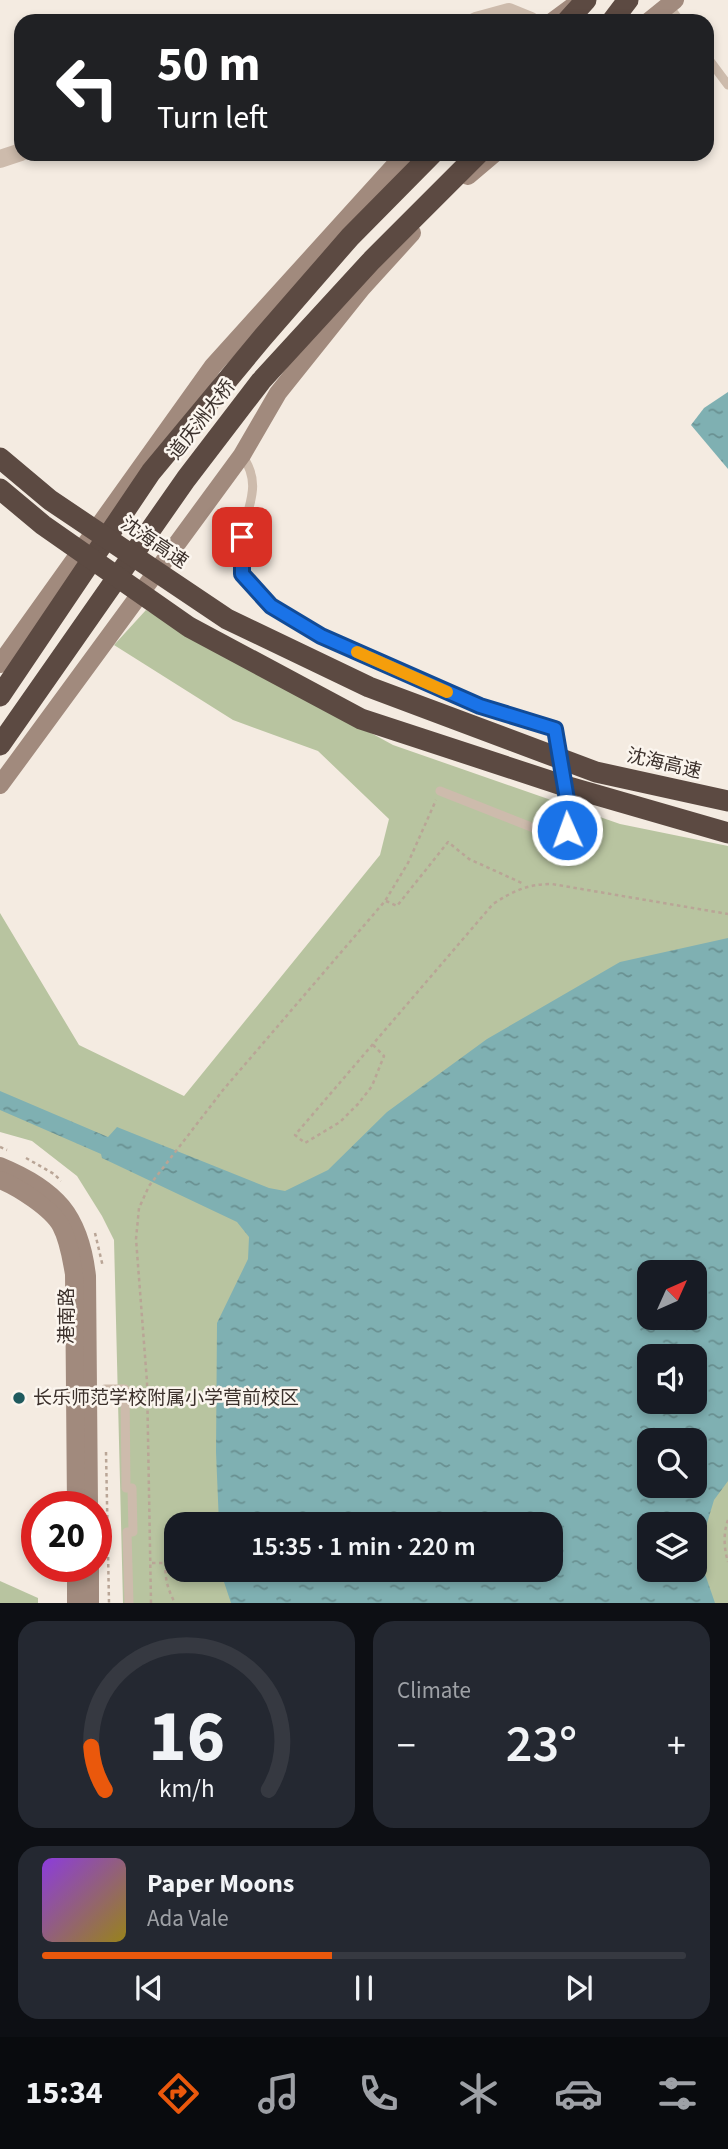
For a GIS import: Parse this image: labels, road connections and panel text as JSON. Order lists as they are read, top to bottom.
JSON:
{
  "streets": {
    "highway": ["道庆洲大桥", "沈海高速"],
    "main road": ["港南路"]
  },
  "places": ["长乐师范学校附属小学营前校区"],
  "north": "top right",
  "page": {
    "turn": ["50 m", "Turn left"],
    "limit": "20",
    "trip": "15:35 · 1 min · 220 m",
    "tile": "Climate",
    "heat": ["−", "23°", "+"],
    "song": ["Paper Moons", "Ada Vale"],
    "tabs": "15:34",
    "gauge": ["16", "km/h"]
  }
}
